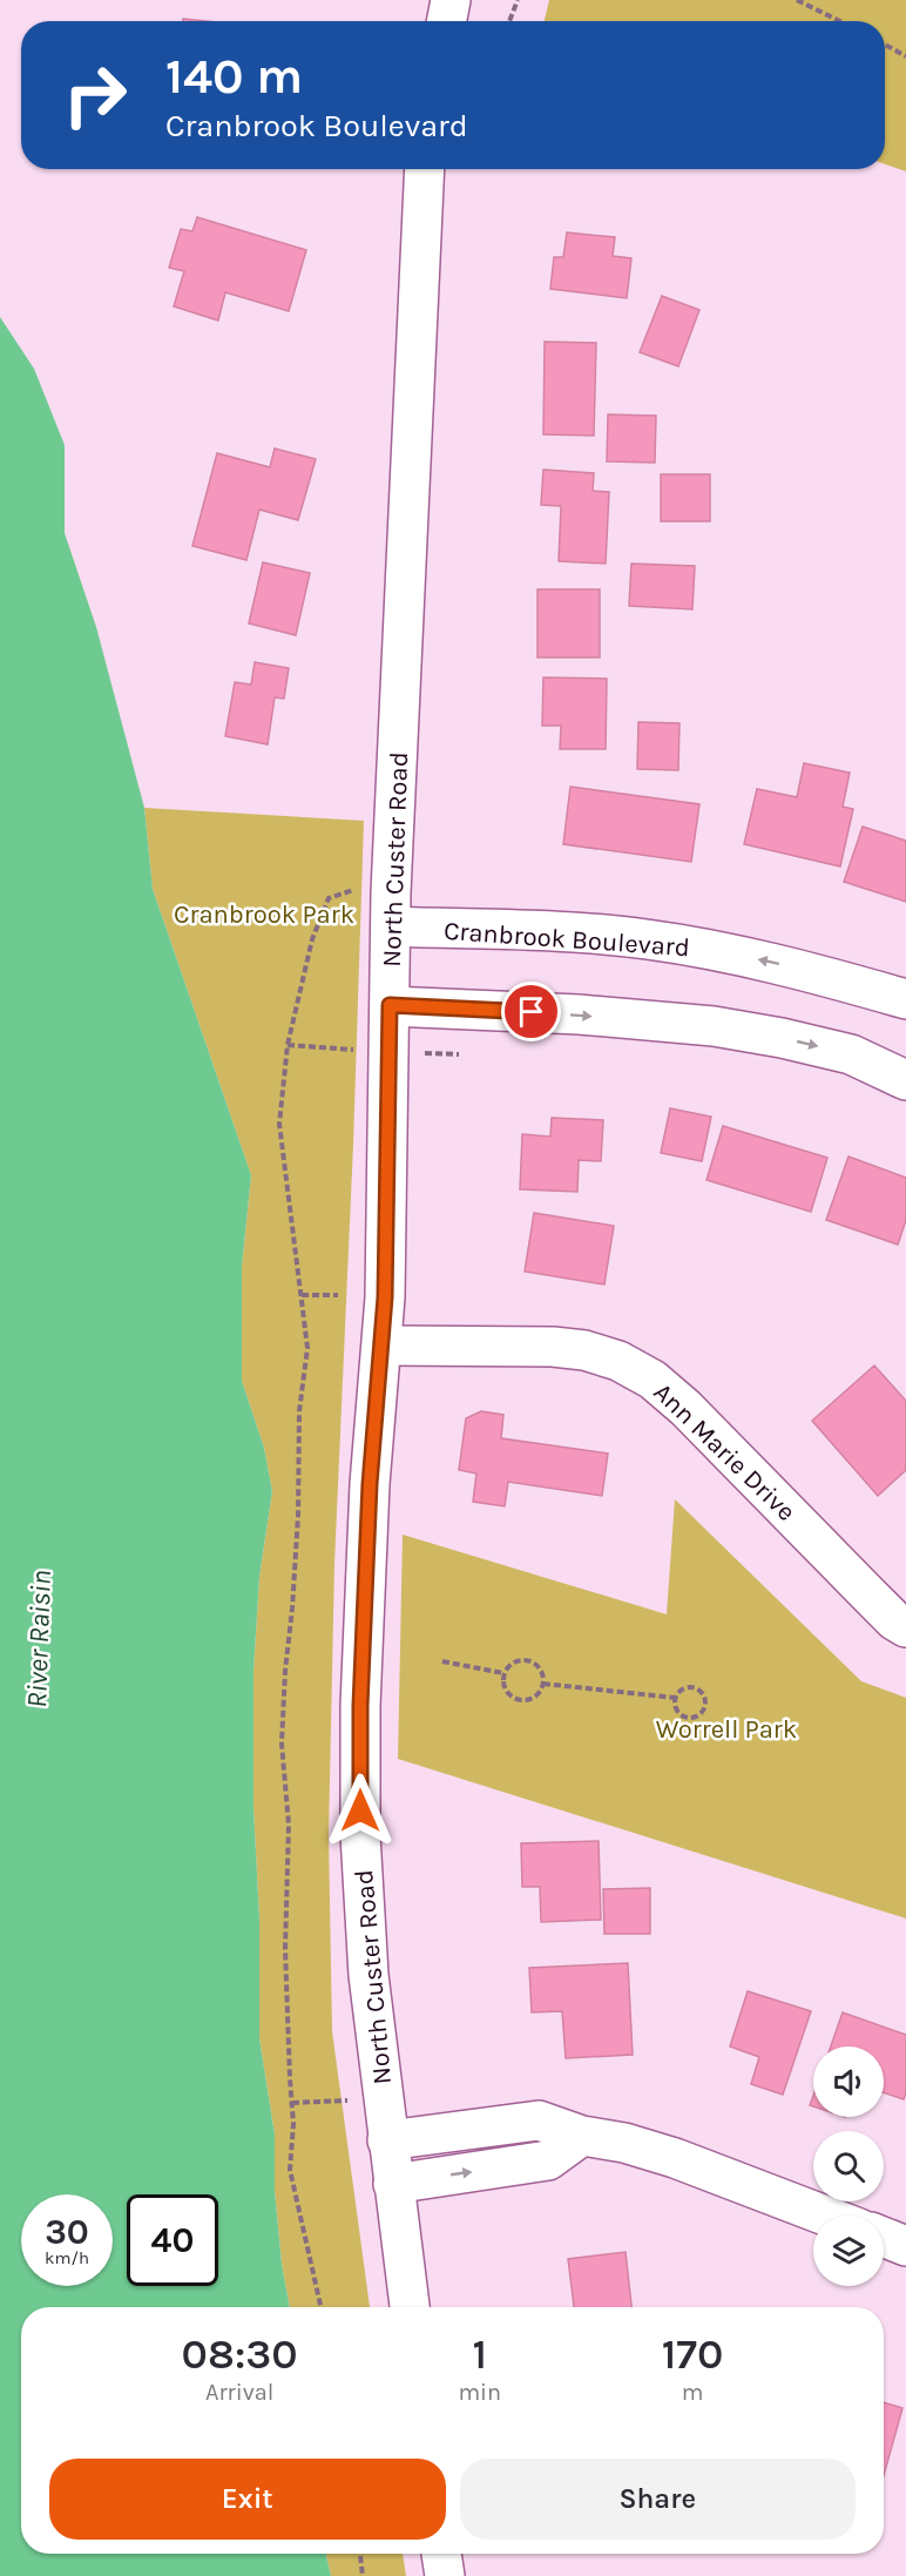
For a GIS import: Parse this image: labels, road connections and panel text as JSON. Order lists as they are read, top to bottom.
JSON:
{
  "streets": {
    "street": ["North Custer Road", "Cranbrook Boulevard", "Ann Marie Drive"]
  },
  "crossings": [
    ["North Custer Road", "Cranbrook Boulevard"],
    ["North Custer Road", "Ann Marie Drive"]
  ],
  "water": ["River Raisin"],
  "parks": ["Cranbrook Park", "Worrell Park"],
  "page": {
    "turn": ["140 m", "Cranbrook Boulevard"],
    "speed": "30 km/h",
    "limit": "40",
    "eta": [
      "08:30",
      "Arrival",
      "1",
      "min",
      "170",
      "m"
    ],
    "buttons": ["Exit", "Share"]
  }
}
